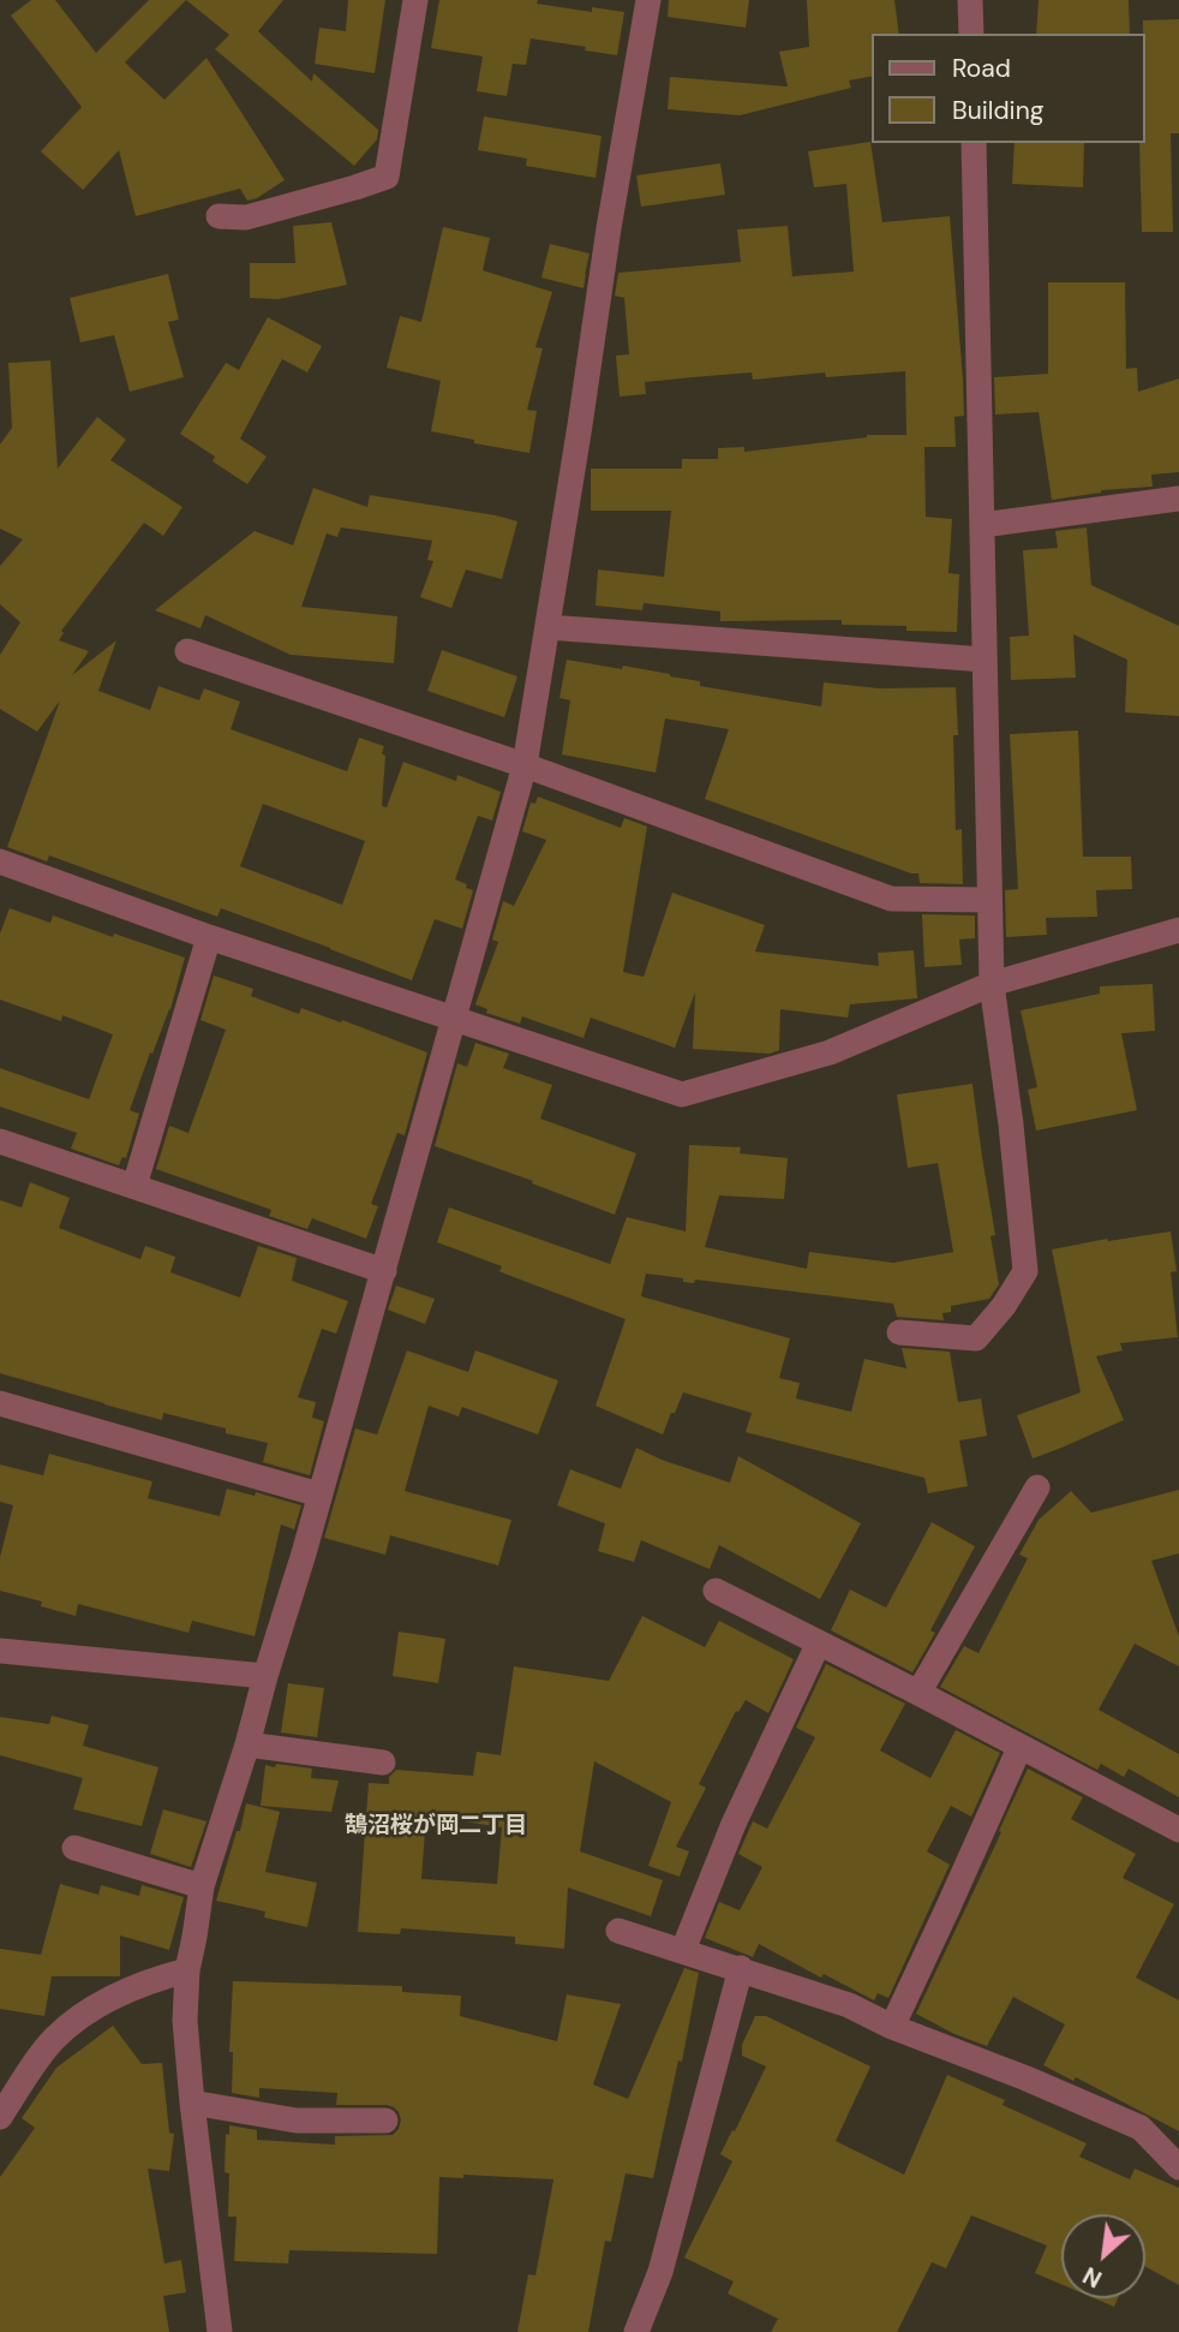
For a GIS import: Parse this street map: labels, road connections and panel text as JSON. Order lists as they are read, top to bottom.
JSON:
{
  "districts": ["鵠沼桜が岡二丁目"],
  "legend": ["Road", "Building"],
  "north": "bottom left"
}
